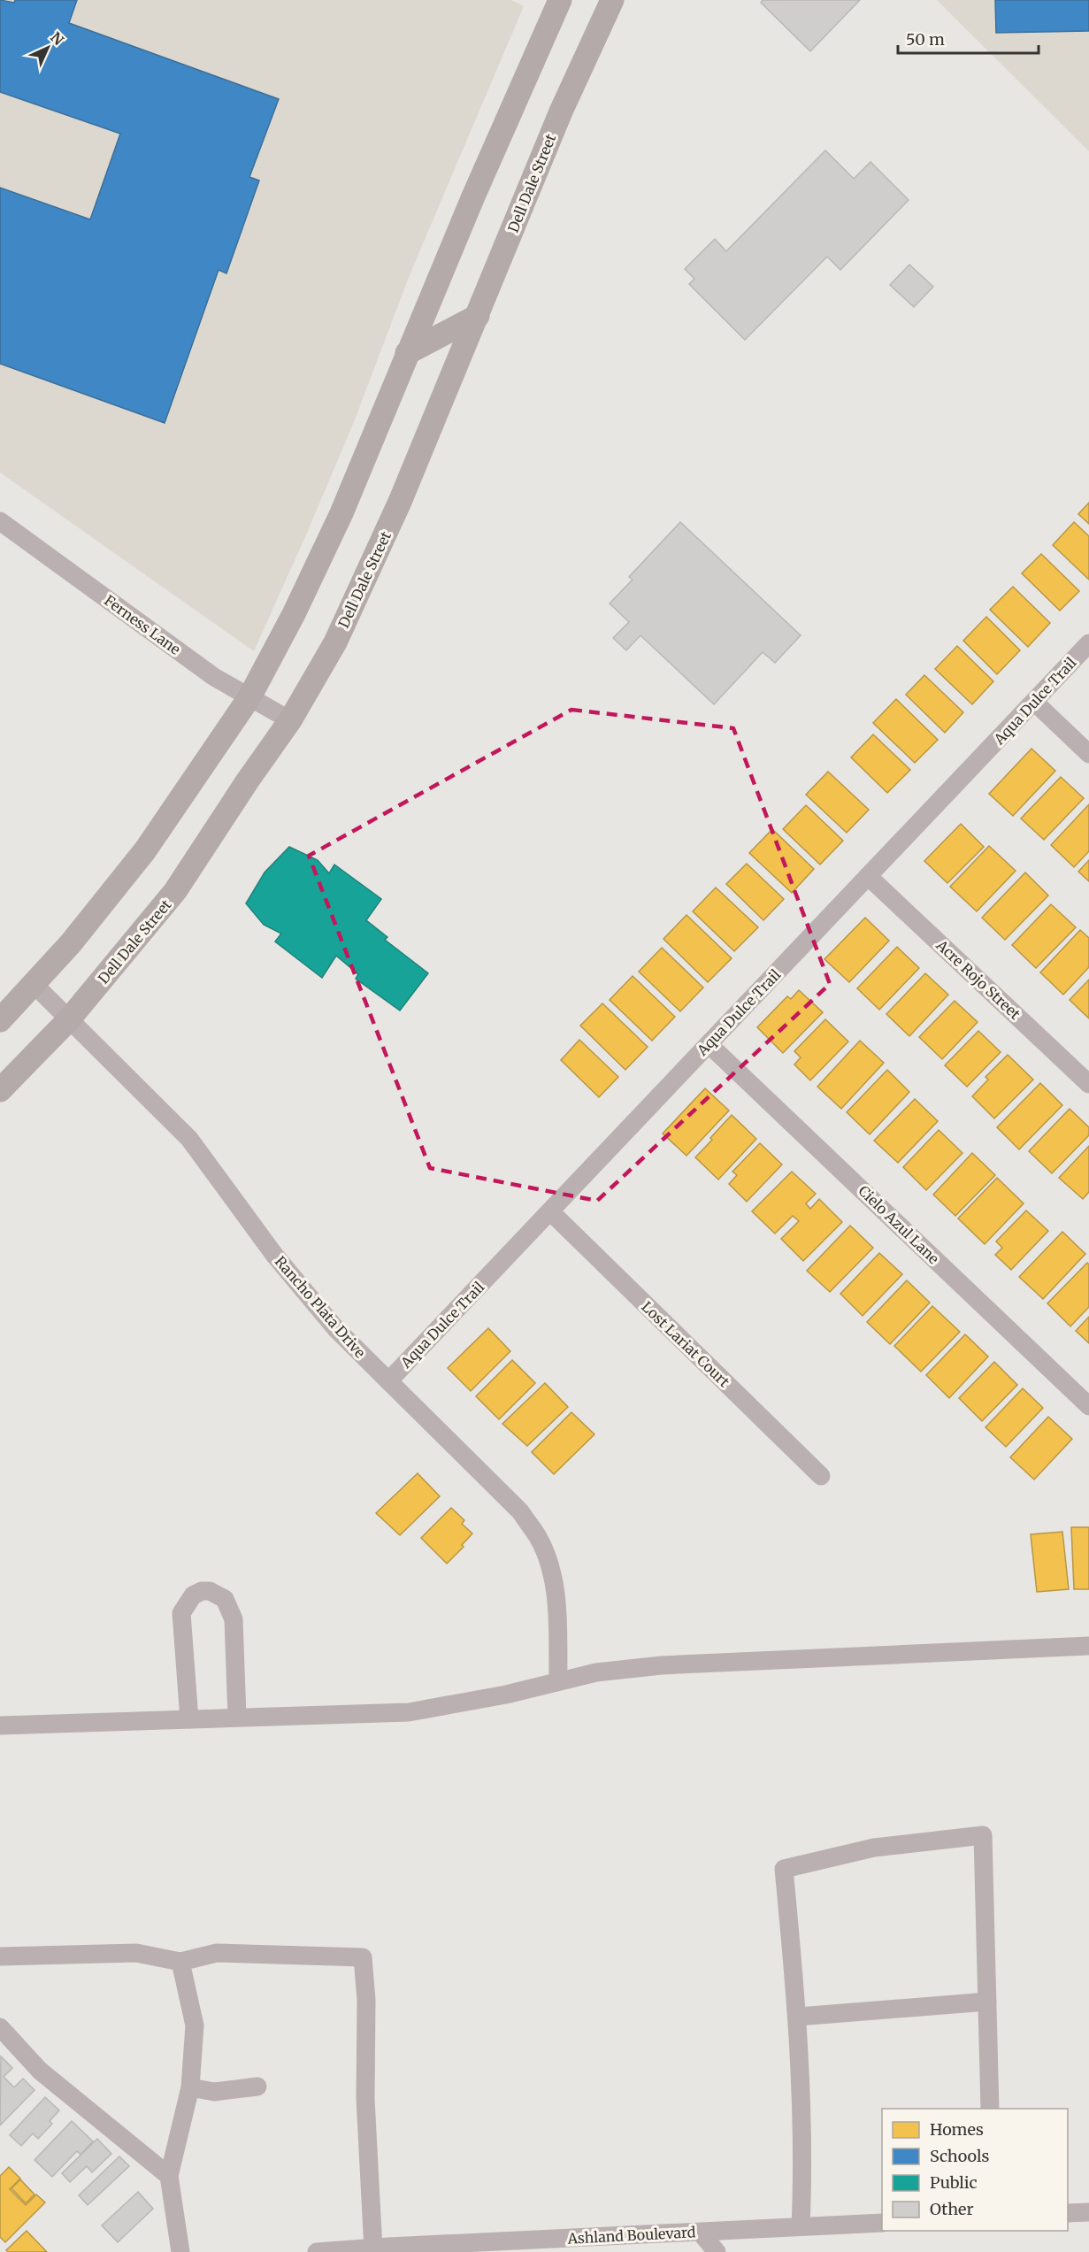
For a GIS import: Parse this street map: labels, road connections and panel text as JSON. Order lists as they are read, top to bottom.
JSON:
{
  "streets": {
    "main road": ["Dell Dale Street"],
    "street": [
      "Ferness Lane",
      "Aqua Dulce Trail",
      "Acre Rojo Street",
      "Cielo Azul Lane",
      "Rancho Plata Drive",
      "Lost Lariat Court",
      "Ashland Boulevard"
    ]
  },
  "crossings": [
    ["Dell Dale Street", "Ferness Lane"],
    ["Dell Dale Street", "Rancho Plata Drive"],
    ["Aqua Dulce Trail", "Acre Rojo Street"],
    ["Aqua Dulce Trail", "Cielo Azul Lane"],
    ["Aqua Dulce Trail", "Rancho Plata Drive"],
    ["Aqua Dulce Trail", "Lost Lariat Court"]
  ],
  "legend": [
    "Homes",
    "Schools",
    "Public",
    "Other"
  ],
  "scale_bar": "50 m",
  "north": "top right"
}
